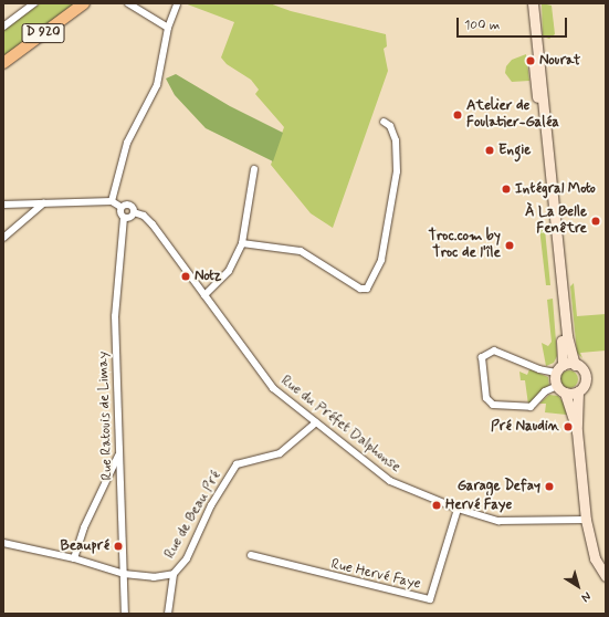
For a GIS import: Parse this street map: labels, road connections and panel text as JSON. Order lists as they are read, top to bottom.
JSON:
{
  "streets": {
    "main road": ["D 920"],
    "street": [
      "Rue Ratouis de Limay",
      "Rue du Préfet Dalphonse",
      "Rue de Beau Pré",
      "Rue Hervé Faye"
    ]
  },
  "crossings": [
    ["Rue Ratouis de Limay", "Rue du Préfet Dalphonse"],
    ["Rue Ratouis de Limay", "Rue de Beau Pré"],
    ["Rue du Préfet Dalphonse", "Rue de Beau Pré"],
    ["Rue du Préfet Dalphonse", "Rue Hervé Faye"]
  ],
  "places": [
    "Nourat",
    "Atelier de Foulatier-Galéa",
    "Engie",
    "Intégral Moto",
    "À La Belle Fenêtre",
    "Troc.com by Troc de l'île",
    "Notz",
    "Pré Naudin",
    "Garage Defay",
    "Hervé Faye",
    "Beaupré"
  ],
  "scale_bar": "100 m",
  "north": "bottom right"
}
